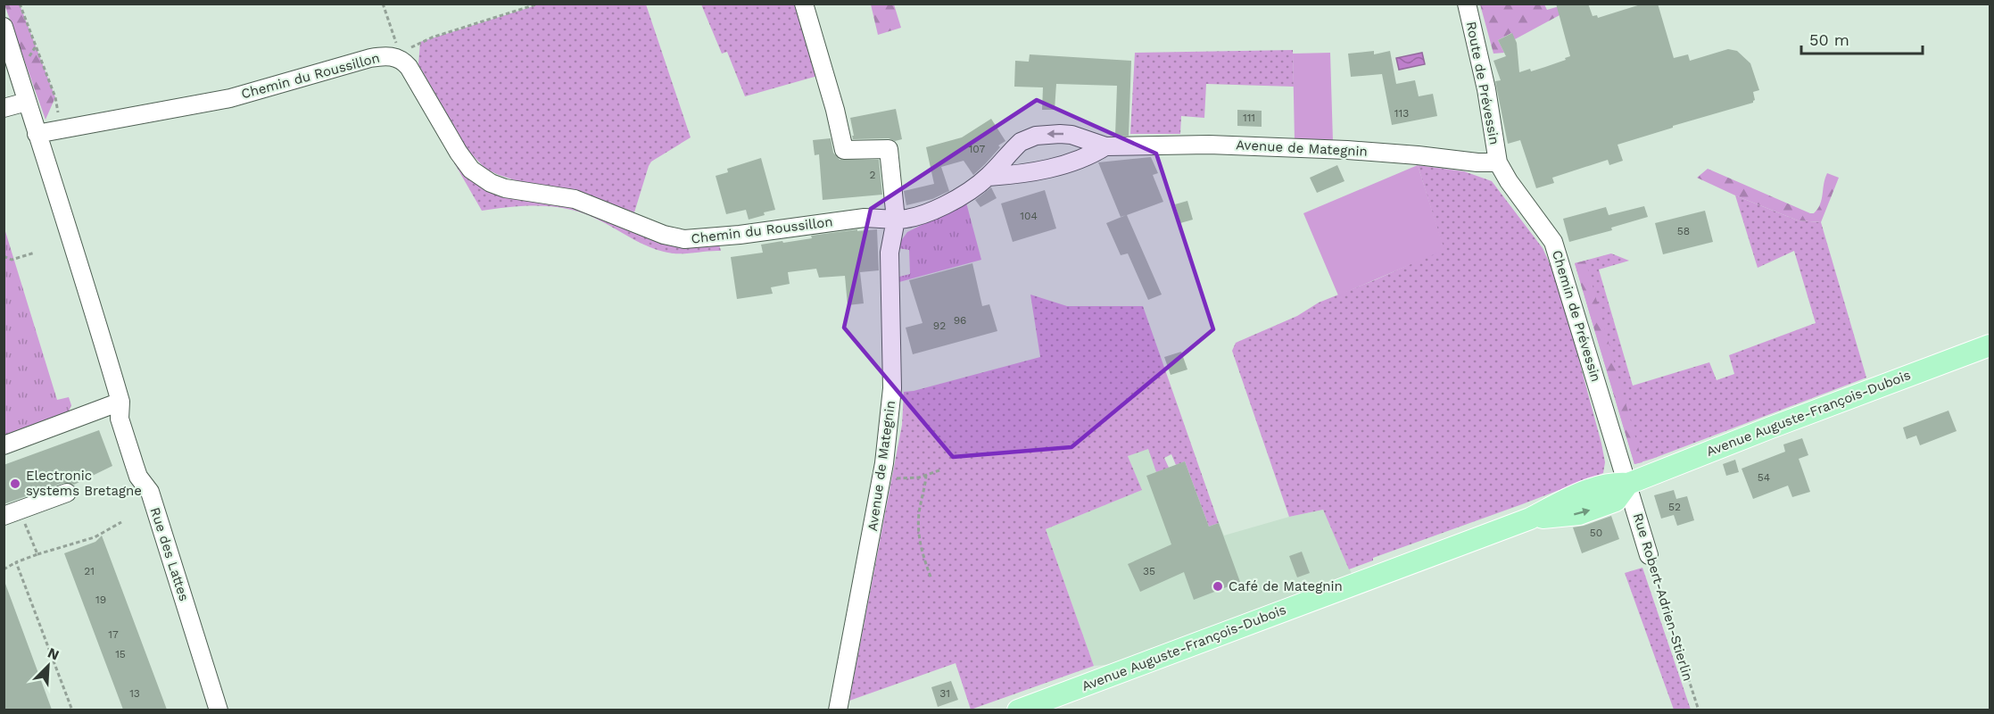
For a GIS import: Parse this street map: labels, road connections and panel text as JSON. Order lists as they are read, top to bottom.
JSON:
{
  "streets": {
    "main road": ["Avenue Auguste-François-Dubois"],
    "street": [
      "Chemin du Roussillon",
      "Route de Prévessin",
      "Avenue de Mategnin",
      "Chemin de Prévessin",
      "Rue des Lattes",
      "Rue Robert-Adrien-Stierlin"
    ]
  },
  "crossings": [
    ["Chemin du Roussillon", "Avenue de Mategnin"],
    ["Chemin du Roussillon", "Rue des Lattes"],
    ["Route de Prévessin", "Avenue de Mategnin"],
    ["Route de Prévessin", "Chemin de Prévessin"],
    ["Avenue de Mategnin", "Chemin de Prévessin"],
    ["Chemin de Prévessin", "Avenue Auguste-François-Dubois"],
    ["Chemin de Prévessin", "Rue Robert-Adrien-Stierlin"],
    ["Avenue Auguste-François-Dubois", "Rue Robert-Adrien-Stierlin"]
  ],
  "places": ["Electronic systems Bretagne", "Café de Mategnin"],
  "house_numbers": [
    "113",
    "111",
    "107",
    "2",
    "104",
    "58",
    "96",
    "92",
    "54",
    "52",
    "50",
    "21",
    "35",
    "19",
    "17",
    "15",
    "13",
    "31"
  ],
  "scale_bar": "50 m",
  "north": "top right"
}
